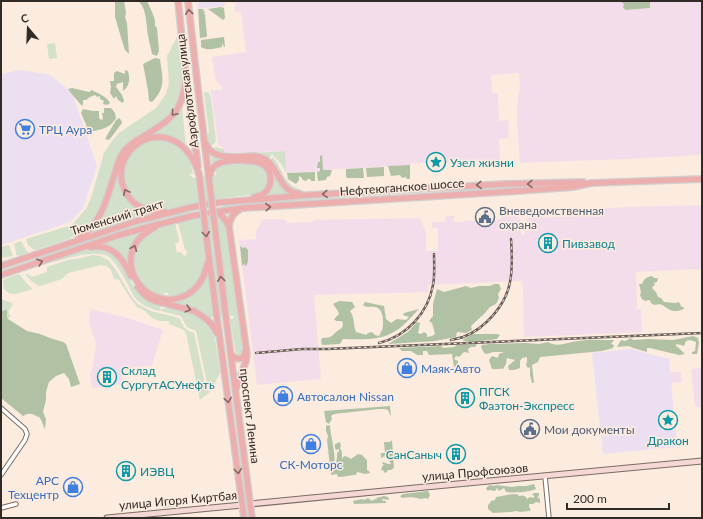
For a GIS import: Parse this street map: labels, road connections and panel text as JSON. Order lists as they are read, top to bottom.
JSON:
{
  "streets": {
    "main road": [
      "Аэрофлотская улица",
      "Нефтеюганское шоссе",
      "Тюменский тракт",
      "проспект Ленина",
      "улица Профсоюзов",
      "улица Игоря Киртбая"
    ]
  },
  "crossings": [
    ["Аэрофлотская улица", "проспект Ленина"],
    ["Нефтеюганское шоссе", "Тюменский тракт"],
    ["проспект Ленина", "улица Профсоюзов"],
    ["проспект Ленина", "улица Игоря Киртбая"],
    ["улица Профсоюзов", "улица Игоря Киртбая"]
  ],
  "places": {
    "supermarket": ["ТРЦ Аура"],
    "place": ["Узел жизни", "Дракон"],
    "public building": ["Вневедомственная охрана", "Мои документы"],
    "building": [
      "Пивзавод",
      "Склад СургутАСУнефть",
      "ПГСК Фаэтон-Экспресс",
      "СанСаныч",
      "ИЭВЦ"
    ],
    "shop": [
      "Маяк-Авто",
      "Автосалон Nissan",
      "СК-Моторс",
      "АРС Техцентр"
    ]
  },
  "scale_bar": "200 m",
  "north": "top"
}
